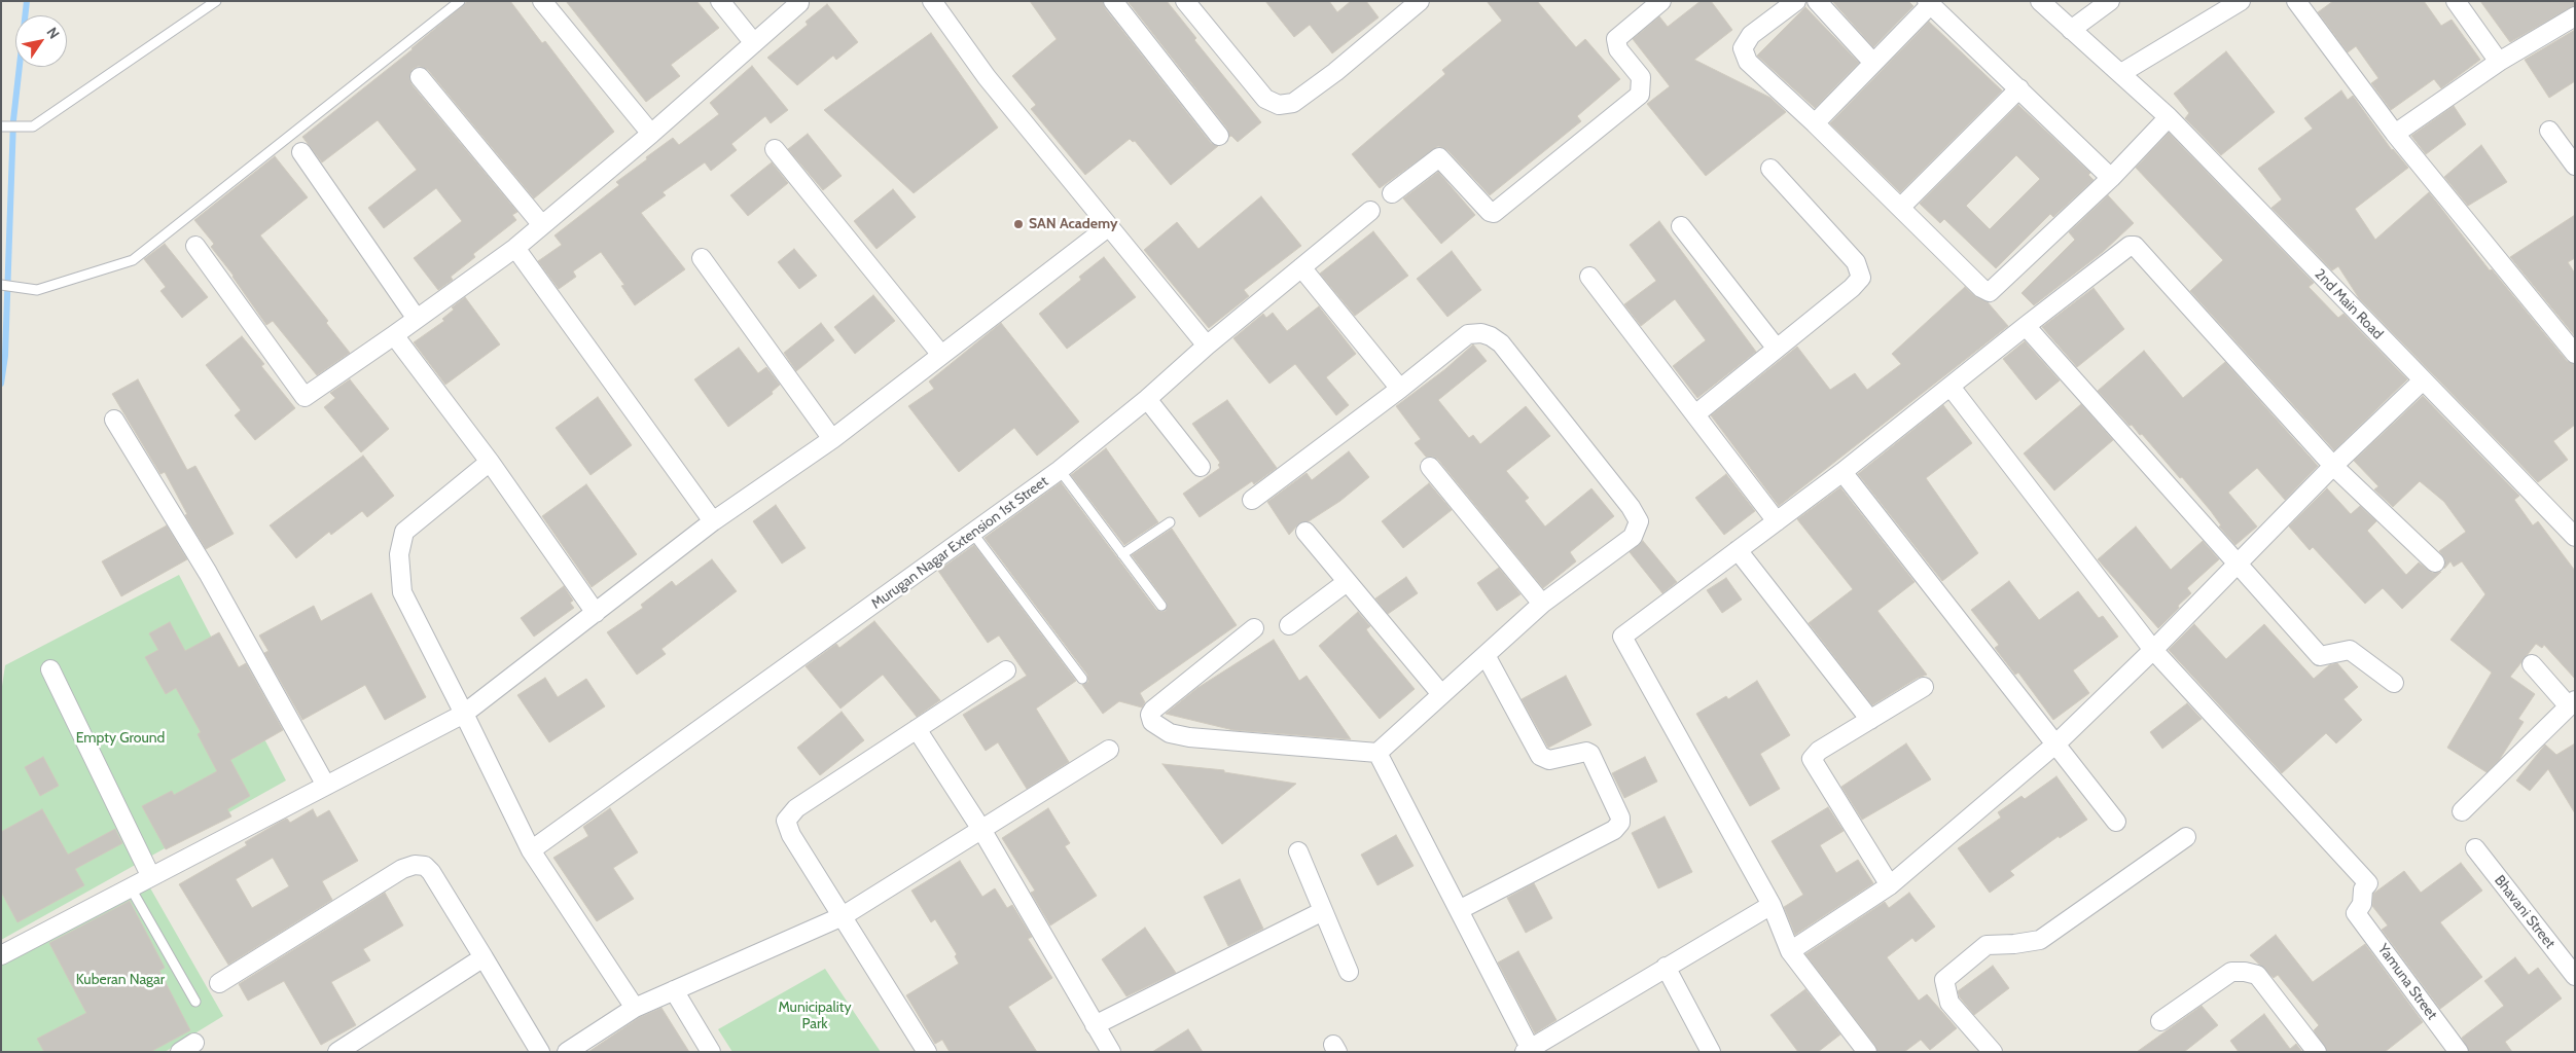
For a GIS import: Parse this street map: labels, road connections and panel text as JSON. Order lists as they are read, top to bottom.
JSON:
{
  "streets": {
    "street": [
      "2nd Main Road",
      "Murugan Nagar Extension 1st Street",
      "Bhavani Street",
      "Yamuna Street"
    ]
  },
  "parks": ["Empty Ground", "Kuberan Nagar", "Municipality Park"],
  "places": ["SAN Academy"],
  "north": "top right"
}
